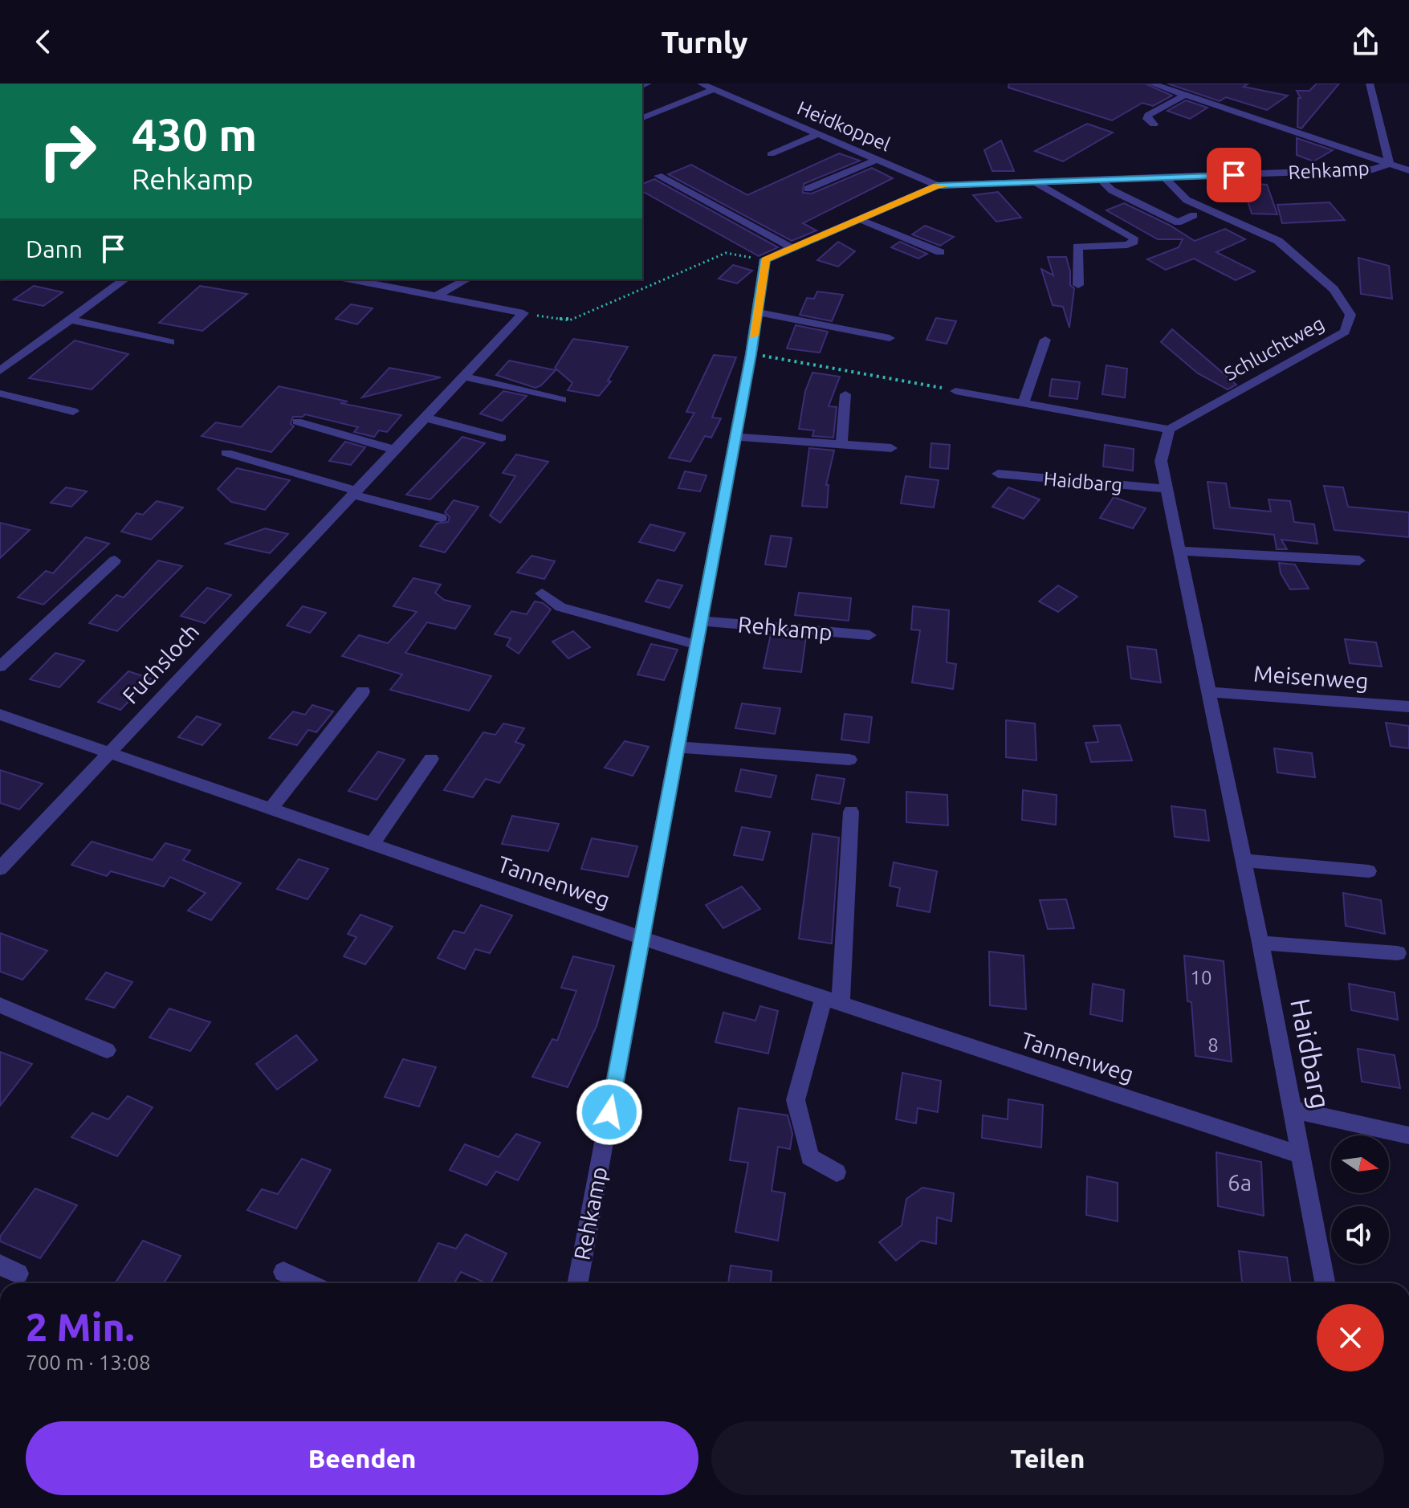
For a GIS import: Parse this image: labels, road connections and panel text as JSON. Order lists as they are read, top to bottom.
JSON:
{
  "streets": {
    "street": [
      "Heidkoppel",
      "Rehkamp",
      "Schluchtweg",
      "Haidbarg",
      "Fuchsloch",
      "Meisenweg",
      "Tannenweg"
    ]
  },
  "crossings": [
    ["Heidkoppel", "Rehkamp"],
    ["Rehkamp", "Schluchtweg"],
    ["Rehkamp", "Tannenweg"],
    ["Schluchtweg", "Haidbarg"],
    ["Haidbarg", "Meisenweg"],
    ["Haidbarg", "Tannenweg"],
    ["Fuchsloch", "Tannenweg"]
  ],
  "house_numbers": ["10", "8", "6a"],
  "north": "right",
  "page": {
    "header": "Turnly",
    "turn": ["430 m", "Rehkamp"],
    "then": "Dann",
    "heading": ["2 Min.", "700 m · 13:08"],
    "buttons": ["Beenden", "Teilen"]
  }
}
